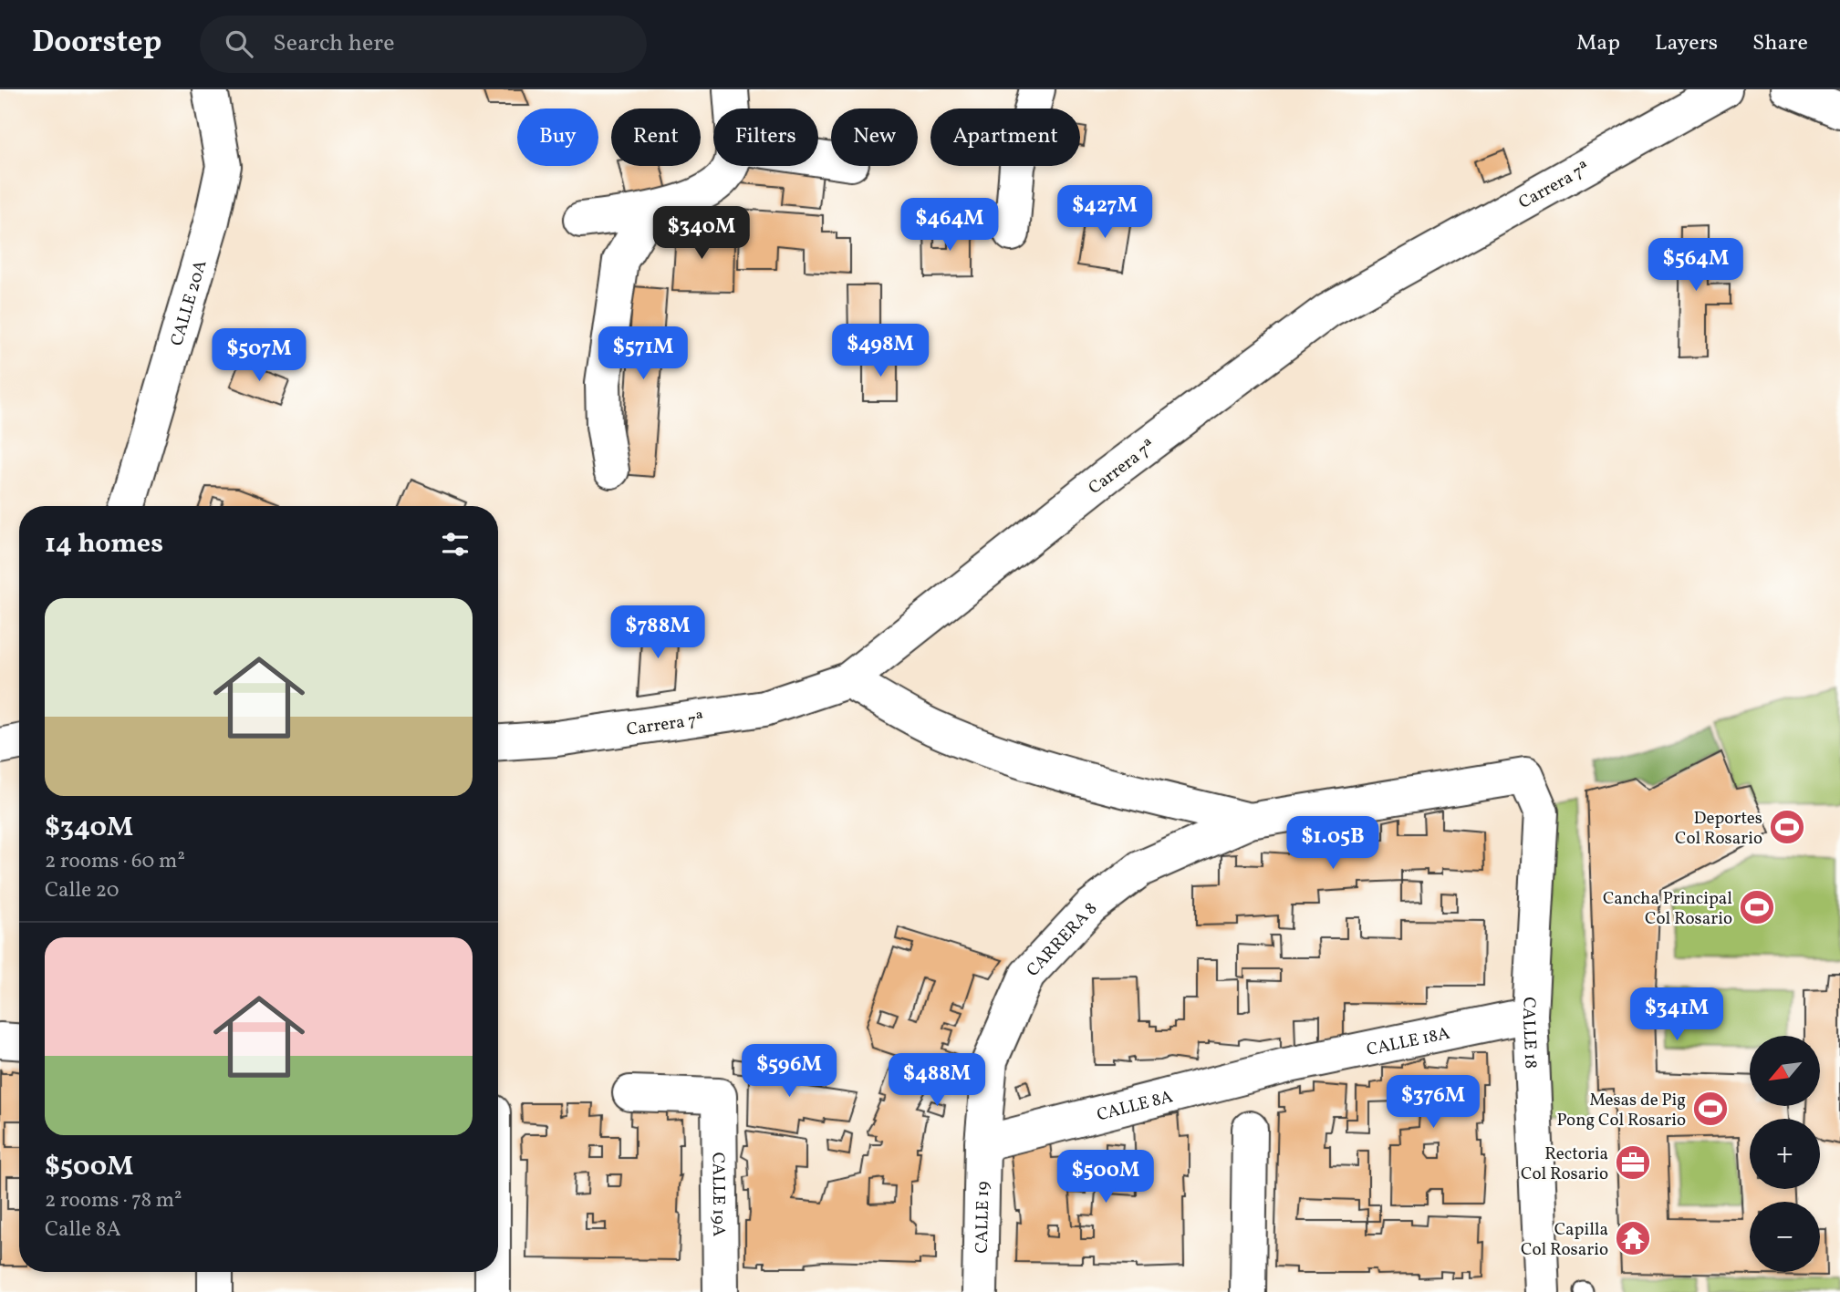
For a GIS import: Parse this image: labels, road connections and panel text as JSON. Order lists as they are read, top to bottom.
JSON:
{
  "streets": {
    "street": [
      "Carrera 7ª",
      "CALLE 20A",
      "CARRERA 8",
      "CALLE 18",
      "CALLE 18A",
      "CALLE 8A",
      "CALLE 19A",
      "CALLE 19"
    ]
  },
  "crossings": [
    ["Carrera 7ª", "CARRERA 8"],
    ["CARRERA 8", "CALLE 18"],
    ["CARRERA 8", "CALLE 8A"],
    ["CARRERA 8", "CALLE 19"],
    ["CALLE 18", "CALLE 18A"],
    ["CALLE 18A", "CALLE 8A"],
    ["CALLE 8A", "CALLE 19"]
  ],
  "places": {
    "sports": ["Deportes Col Rosario", "Cancha Principal Col Rosario", "Mesas de Pig Pong Col Rosario"],
    "office": ["Rectoria Col Rosario"],
    "temple": ["Capilla Col Rosario"]
  },
  "north": "bottom left",
  "page": {
    "header": "Doorstep",
    "search": "Search here",
    "nav": ["Map", "Layers", "Share"],
    "chip": [
      "Buy",
      "Rent",
      "Filters",
      "New",
      "Apartment"
    ],
    "price": [
      "$427M",
      "$464M",
      "$340M",
      "$564M",
      "$498M",
      "$571M",
      "$507M",
      "$788M",
      "$1.05B",
      "$341M",
      "$596M",
      "$488M",
      "$376M",
      "$500M"
    ],
    "heading": "14 homes",
    "list": [
      {
        "name": "$340M",
        "note": "2 rooms · 60 m² · Calle 20"
      },
      {
        "name": "$500M",
        "note": "2 rooms · 78 m² · Calle 8A"
      }
    ],
    "map_buttons": ["+", "−"]
  }
}
